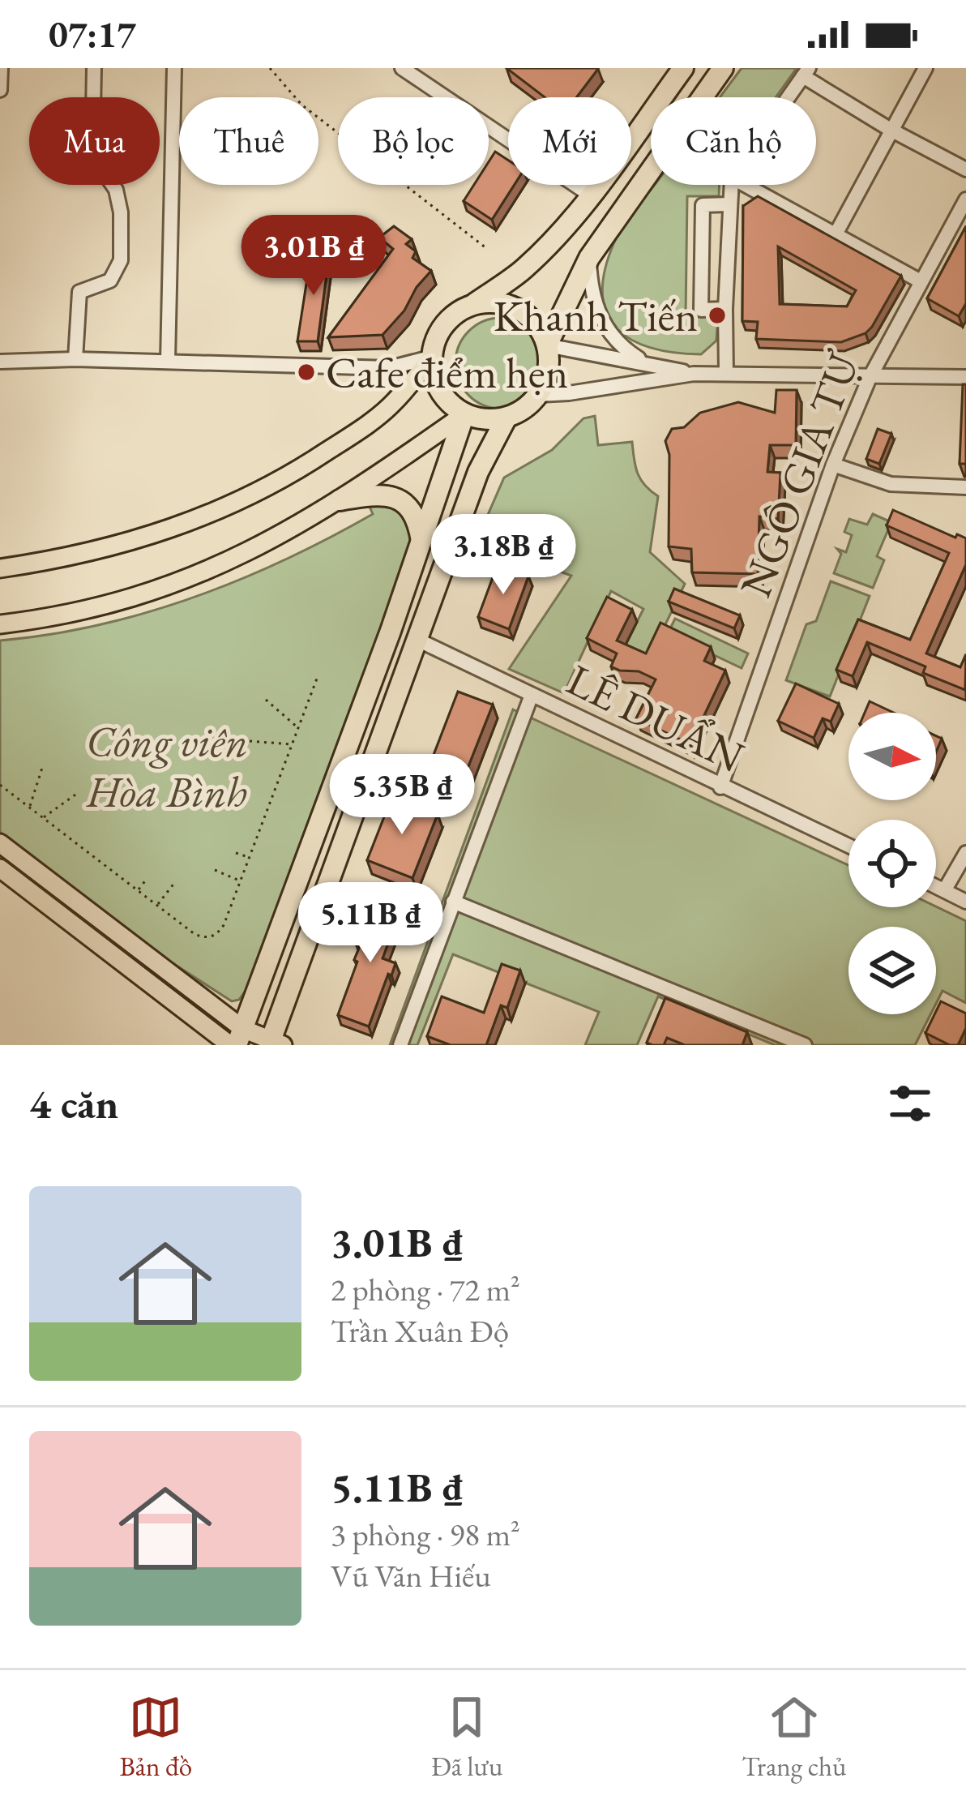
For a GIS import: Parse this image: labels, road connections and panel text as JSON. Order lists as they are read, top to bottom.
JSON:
{
  "streets": {
    "street": ["NGÔ GIA TỰ", "LÊ DUẨN"]
  },
  "crossings": [
    ["NGÔ GIA TỰ", "LÊ DUẨN"]
  ],
  "parks": ["Công viên Hòa Bình"],
  "places": ["Khanh Tiến", "Cafe điểm hẹn"],
  "north": "right",
  "page": {
    "status": "07:17",
    "chip": [
      "Mua",
      "Thuê",
      "Bộ lọc",
      "Mới",
      "Căn hộ"
    ],
    "price": [
      "3.01B ₫",
      "3.18B ₫",
      "5.35B ₫",
      "5.11B ₫"
    ],
    "heading": "4 căn",
    "list": [
      {
        "name": "3.01B ₫",
        "note": "2 phòng · 72 m² · Trần Xuân Độ"
      },
      {
        "name": "5.11B ₫",
        "note": "3 phòng · 98 m² · Vũ Văn Hiếu"
      }
    ],
    "tabs": ["Bản đồ", "Đã lưu", "Trang chủ"]
  }
}
